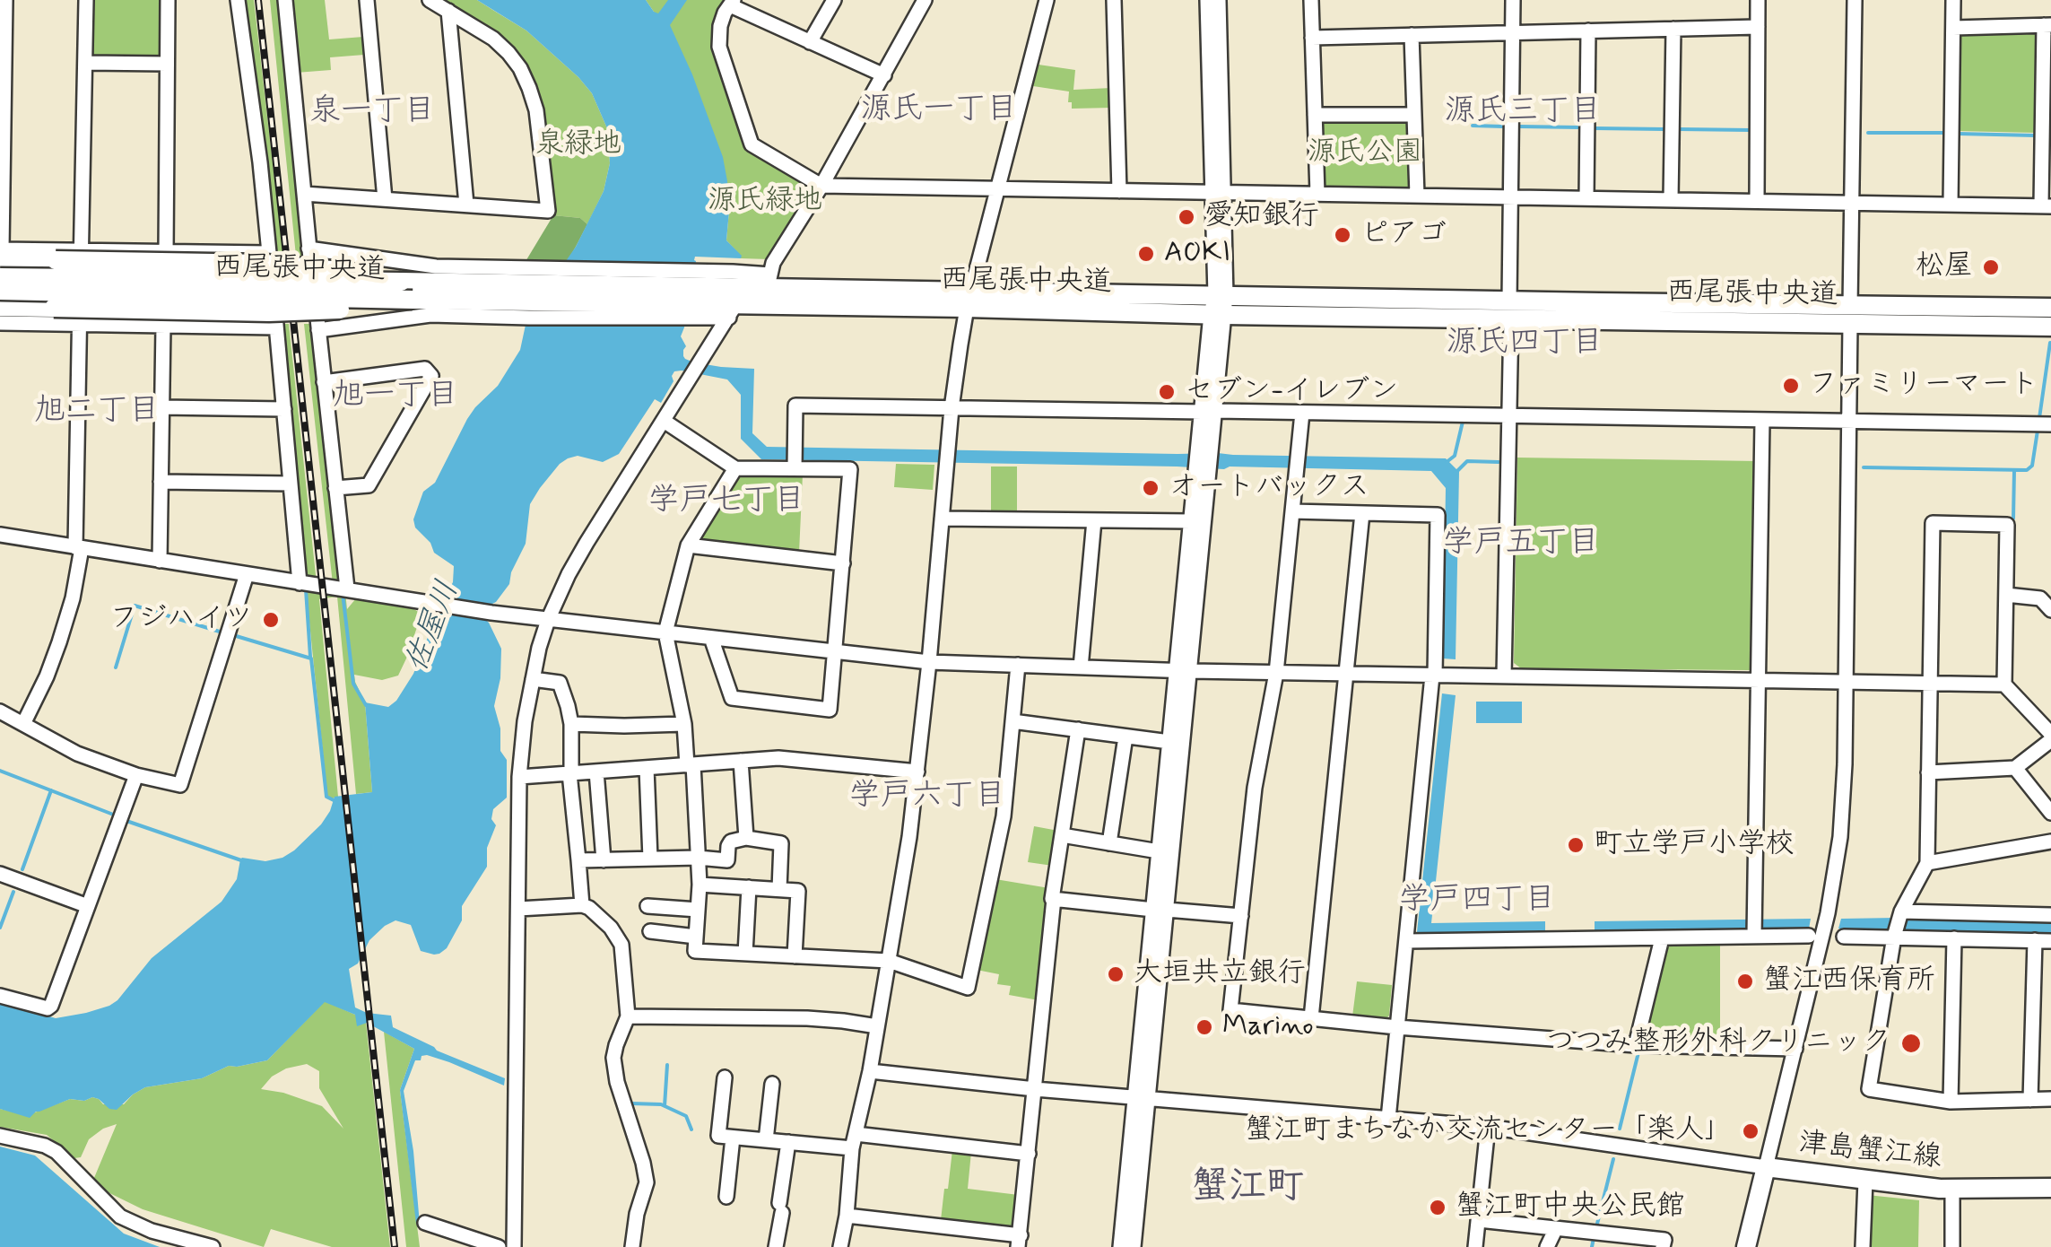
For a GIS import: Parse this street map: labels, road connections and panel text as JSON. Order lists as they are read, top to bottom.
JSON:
{
  "streets": {
    "main road": ["西尾張中央道", "津島蟹江線"]
  },
  "districts": [
    "源氏一丁目",
    "泉一丁目",
    "源氏三丁目",
    "源氏四丁目",
    "旭一丁目",
    "旭二丁目",
    "学戸七丁目",
    "学戸五丁目",
    "学戸六丁目",
    "学戸四丁目",
    "蟹江町"
  ],
  "water": ["佐屋川"],
  "parks": ["泉緑地", "源氏公園", "源氏緑地"],
  "places": [
    "愛知銀行",
    "ピアゴ",
    "AOKI",
    "松屋",
    "ファミリーマート",
    "セブン-イレブン",
    "オートバックス",
    "フジハイツ",
    "町立学戸小学校",
    "大垣共立銀行",
    "蟹江西保育所",
    "Marino",
    "つつみ整形外科クリニック",
    "蟹江町まちなか交流センター「楽人」",
    "蟹江町中央公民館"
  ]
}
